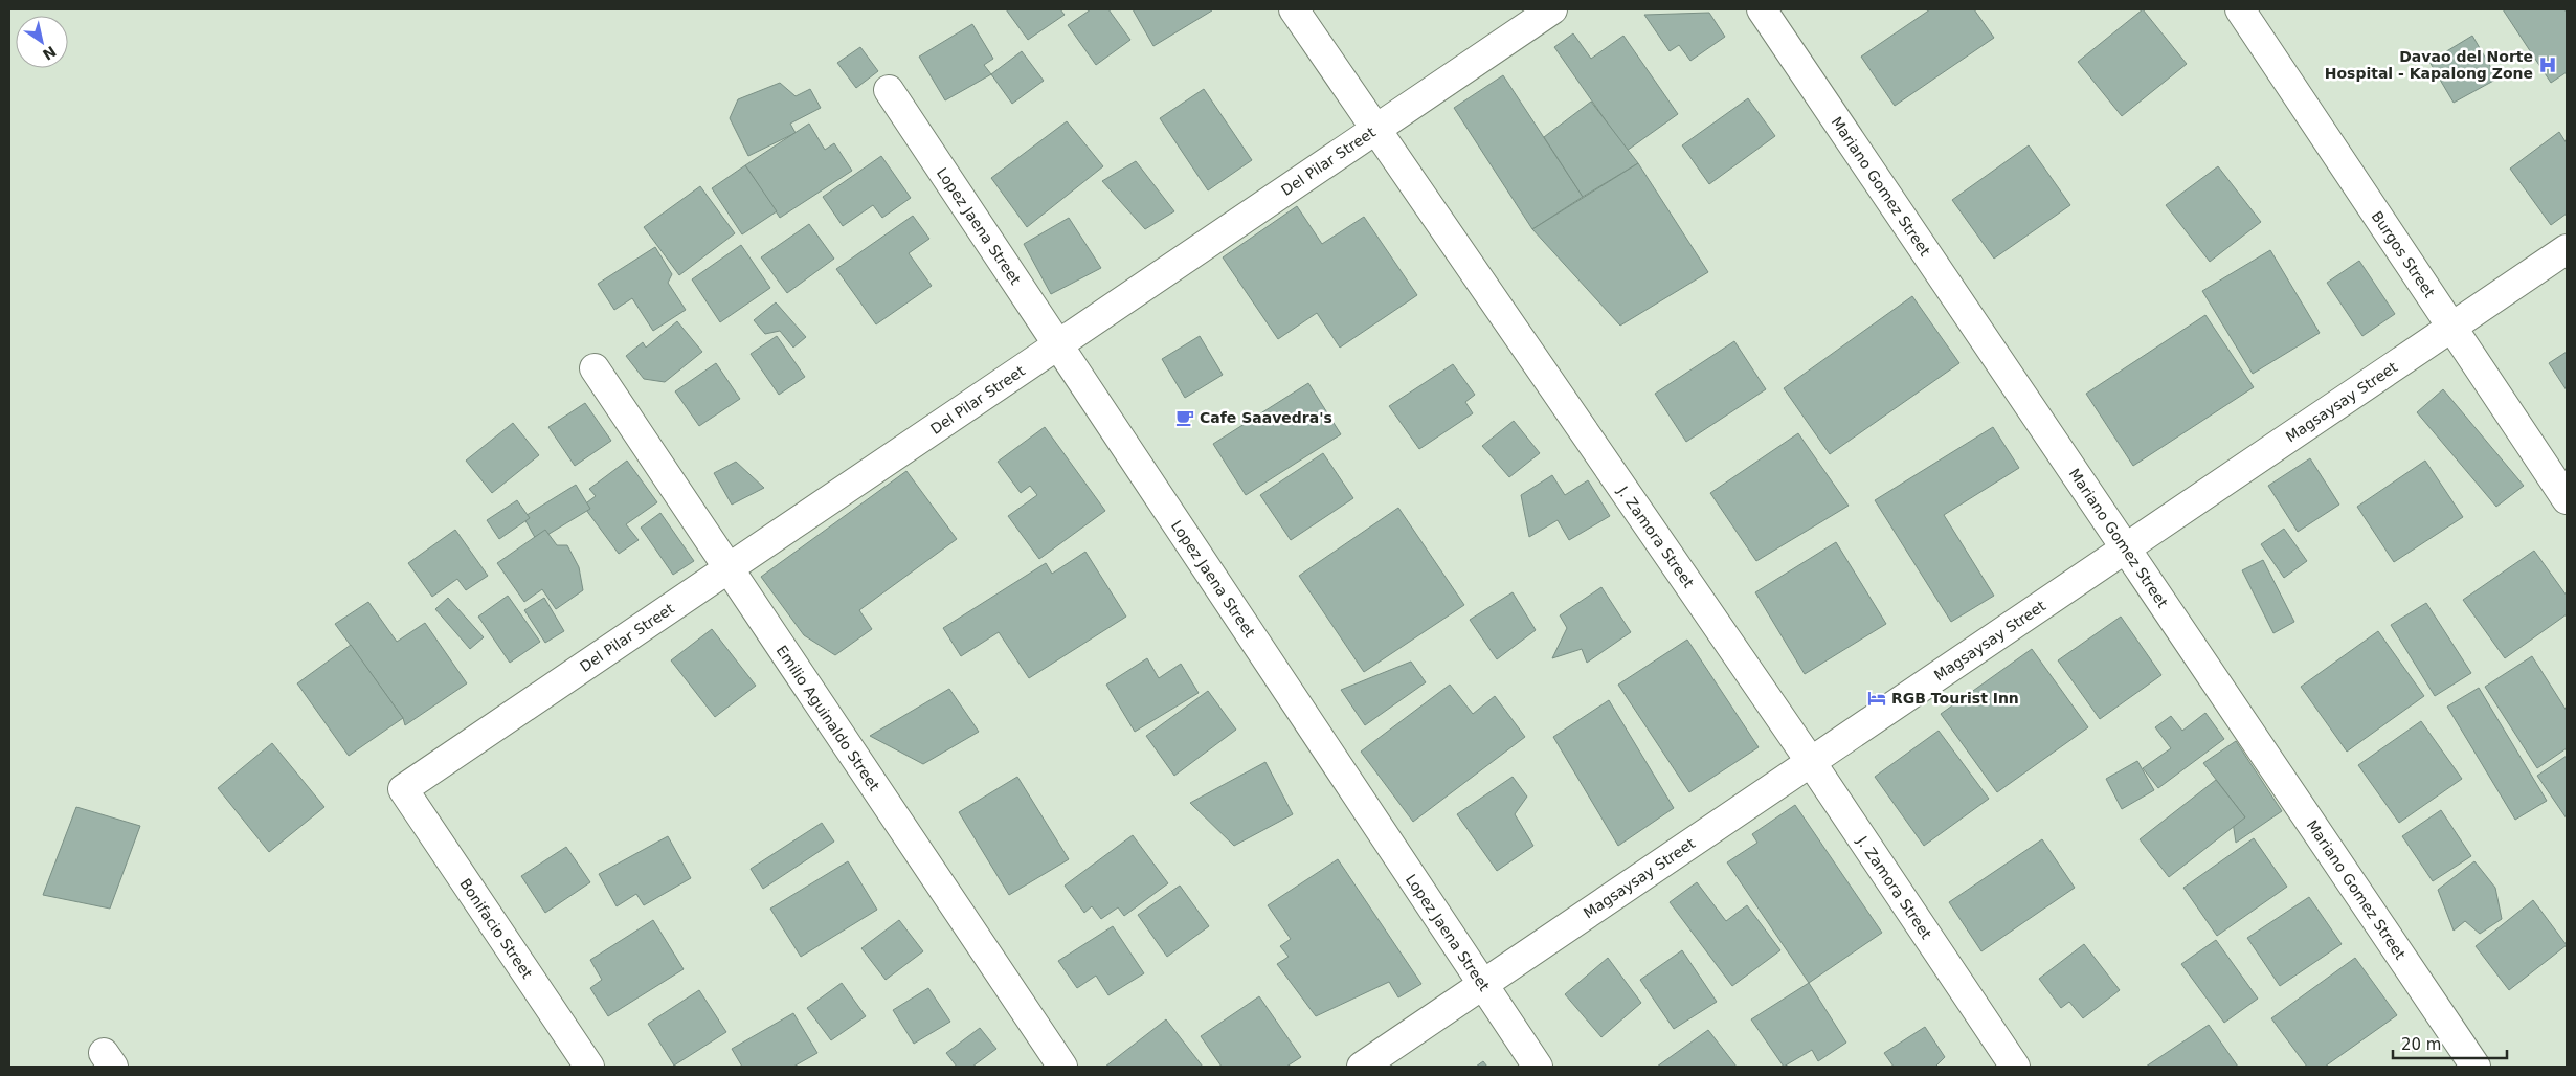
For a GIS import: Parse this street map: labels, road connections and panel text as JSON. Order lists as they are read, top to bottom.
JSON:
{
  "streets": {
    "street": [
      "Del Pilar Street",
      "Mariano Gomez Street",
      "Lopez Jaena Street",
      "Burgos Street",
      "Magsaysay Street",
      "J. Zamora Street",
      "Emilio Aguinaldo Street",
      "Bonifacio Street"
    ]
  },
  "crossings": [
    ["Del Pilar Street", "Lopez Jaena Street"],
    ["Del Pilar Street", "J. Zamora Street"],
    ["Del Pilar Street", "Emilio Aguinaldo Street"],
    ["Del Pilar Street", "Bonifacio Street"],
    ["Mariano Gomez Street", "Magsaysay Street"],
    ["Lopez Jaena Street", "Magsaysay Street"],
    ["Burgos Street", "Magsaysay Street"],
    ["Magsaysay Street", "J. Zamora Street"]
  ],
  "places": {
    "hospital": ["Davao del Norte Hospital - Kapalong Zone"],
    "cafe": ["Cafe Saavedra's"],
    "hotel": ["RGB Tourist Inn"]
  },
  "scale_bar": "20 m",
  "north": "bottom right"
}
